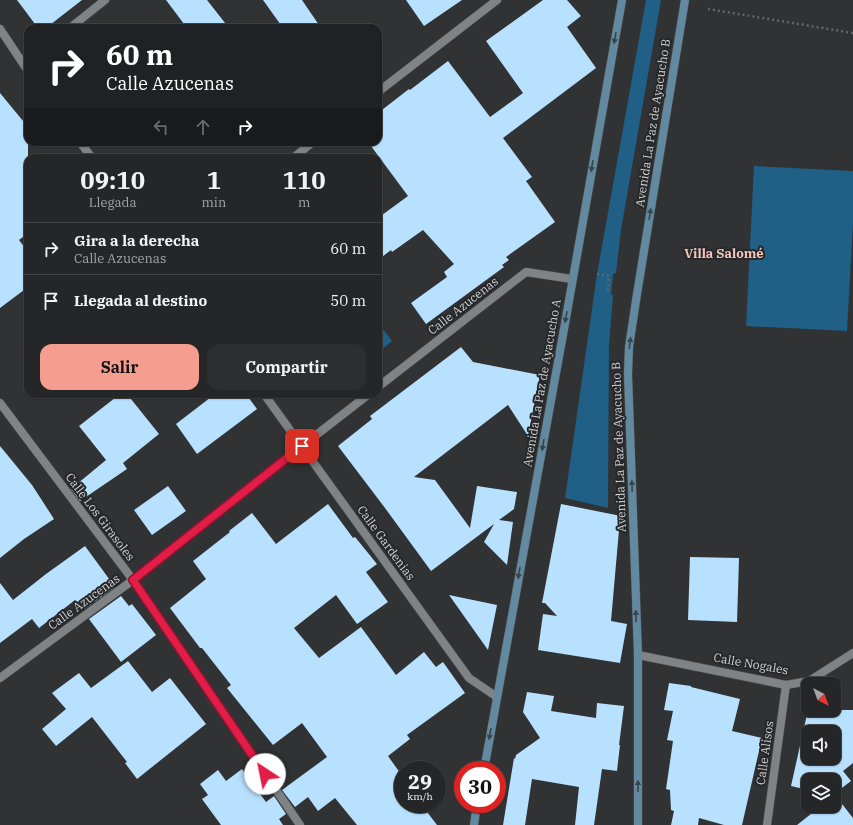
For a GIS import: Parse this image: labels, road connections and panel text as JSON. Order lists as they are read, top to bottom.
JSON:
{
  "streets": {
    "main road": ["Avenida La Paz de Ayacucho B", "Avenida La Paz de Ayacucho A"],
    "street": [
      "Calle Azucenas",
      "Calle Los Girasoles",
      "Calle Gardenias",
      "Calle Nogales",
      "Calle Alisos"
    ]
  },
  "crossings": [
    ["Avenida La Paz de Ayacucho B", "Calle Nogales"],
    ["Calle Azucenas", "Avenida La Paz de Ayacucho A"],
    ["Calle Azucenas", "Calle Los Girasoles"],
    ["Calle Azucenas", "Calle Gardenias"],
    ["Avenida La Paz de Ayacucho A", "Calle Gardenias"],
    ["Calle Nogales", "Calle Alisos"]
  ],
  "one_way": ["Avenida La Paz de Ayacucho B", "Avenida La Paz de Ayacucho A"],
  "districts": ["Villa Salomé"],
  "north": "bottom right",
  "page": {
    "turn": ["60 m", "Calle Azucenas"],
    "eta": [
      "09:10",
      "Llegada",
      "1",
      "min",
      "110",
      "m"
    ],
    "list": [
      {
        "name": "Gira a la derecha",
        "note": "Calle Azucenas",
        "value": "60 m"
      },
      {
        "name": "Llegada al destino",
        "value": "50 m"
      }
    ],
    "buttons": ["Salir", "Compartir"],
    "speed": "29 km/h",
    "limit": "30"
  }
}
